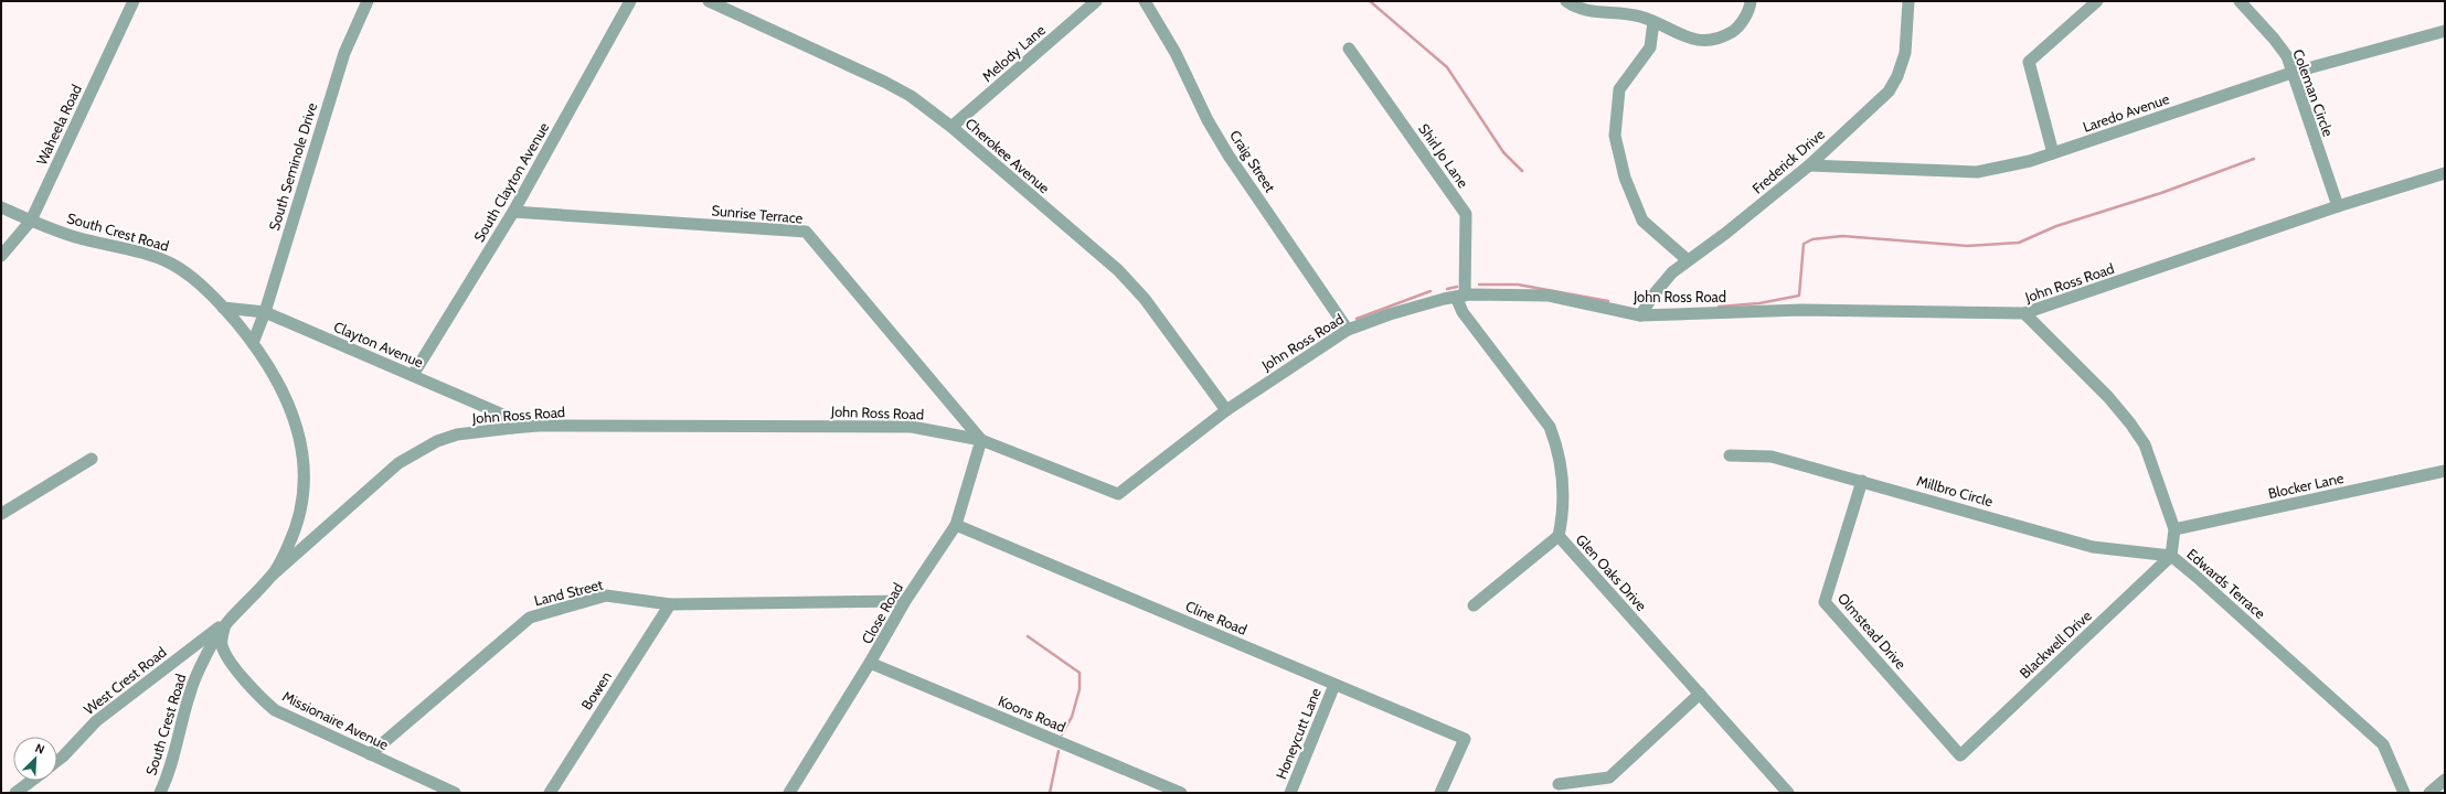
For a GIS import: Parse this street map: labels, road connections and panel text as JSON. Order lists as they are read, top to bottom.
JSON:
{
  "streets": {
    "street": [
      "Melody Lane",
      "Coleman Circle",
      "Laredo Avenue",
      "Waheela Road",
      "Cherokee Avenue",
      "Shirl Jo Lane",
      "Craig Street",
      "Frederick Drive",
      "South Seminole Drive",
      "South Clayton Avenue",
      "Sunrise Terrace",
      "South Crest Road",
      "John Ross Road",
      "Clayton Avenue",
      "Blocker Lane",
      "Millbro Circle",
      "Glen Oaks Drive",
      "Edwards Terrace",
      "Land Street",
      "Close Road",
      "Cline Road",
      "Olmstead Drive",
      "Blackwell Drive",
      "West Crest Road",
      "Bowen",
      "Koons Road",
      "Missionaire Avenue",
      "Honeycutt Lane"
    ]
  },
  "crossings": [
    ["Melody Lane", "Cherokee Avenue"],
    ["Coleman Circle", "Laredo Avenue"],
    ["Coleman Circle", "John Ross Road"],
    ["Laredo Avenue", "Frederick Drive"],
    ["Waheela Road", "South Crest Road"],
    ["Cherokee Avenue", "John Ross Road"],
    ["Shirl Jo Lane", "John Ross Road"],
    ["Shirl Jo Lane", "Glen Oaks Drive"],
    ["Craig Street", "John Ross Road"],
    ["Frederick Drive", "John Ross Road"],
    ["South Seminole Drive", "South Crest Road"],
    ["South Seminole Drive", "Clayton Avenue"],
    ["South Clayton Avenue", "Sunrise Terrace"],
    ["South Clayton Avenue", "Clayton Avenue"],
    ["Sunrise Terrace", "John Ross Road"],
    ["Sunrise Terrace", "Close Road"],
    ["South Crest Road", "John Ross Road"],
    ["South Crest Road", "Clayton Avenue"],
    ["South Crest Road", "West Crest Road"],
    ["South Crest Road", "Missionaire Avenue"],
    ["John Ross Road", "Clayton Avenue"],
    ["John Ross Road", "Glen Oaks Drive"],
    ["John Ross Road", "Edwards Terrace"],
    ["John Ross Road", "Close Road"],
    ["Blocker Lane", "Edwards Terrace"],
    ["Millbro Circle", "Edwards Terrace"],
    ["Millbro Circle", "Olmstead Drive"],
    ["Millbro Circle", "Blackwell Drive"],
    ["Edwards Terrace", "Blackwell Drive"],
    ["Land Street", "Close Road"],
    ["Land Street", "Bowen"],
    ["Land Street", "Missionaire Avenue"],
    ["Close Road", "Cline Road"],
    ["Close Road", "Koons Road"],
    ["Cline Road", "Honeycutt Lane"],
    ["Olmstead Drive", "Blackwell Drive"],
    ["West Crest Road", "Missionaire Avenue"]
  ],
  "north": "top right"
}
